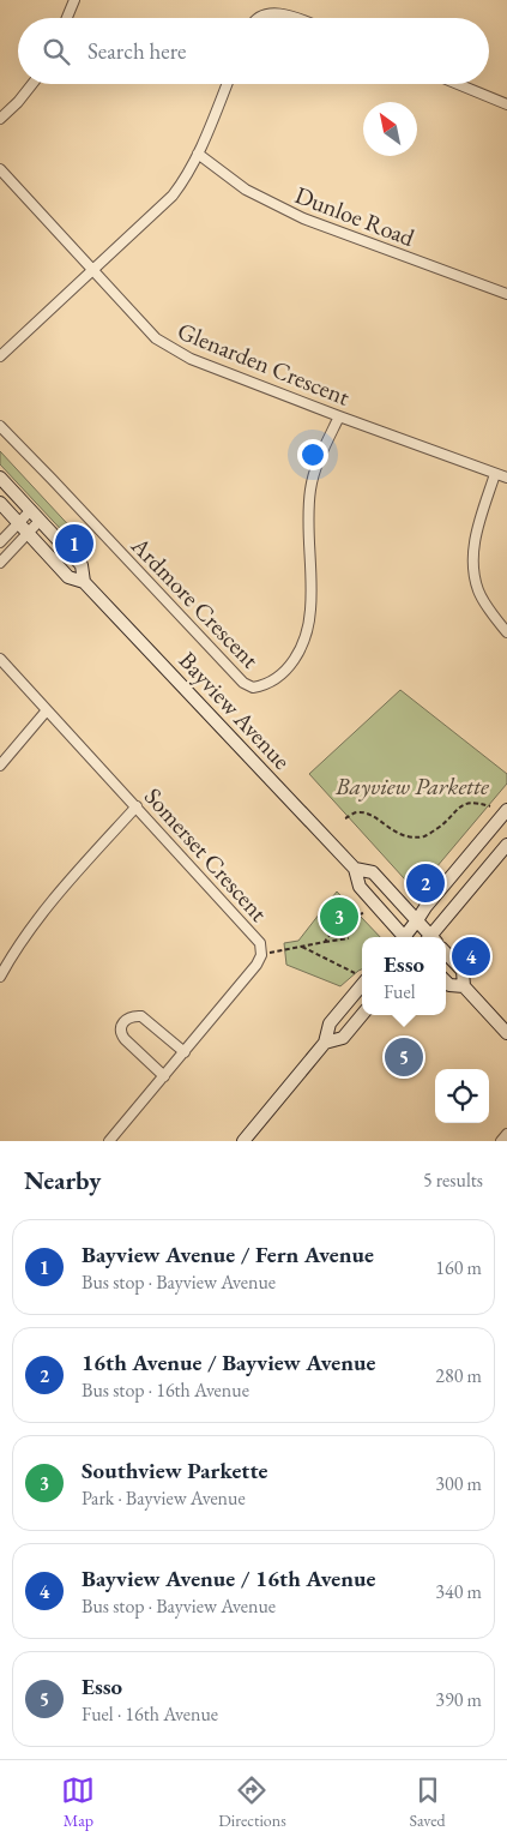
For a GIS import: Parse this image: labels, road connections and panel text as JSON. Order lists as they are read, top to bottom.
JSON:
{
  "streets": {
    "main road": ["Bayview Avenue"],
    "street": [
      "Dunloe Road",
      "Glenarden Crescent",
      "Ardmore Crescent",
      "Somerset Crescent"
    ]
  },
  "crossings": [
    ["Glenarden Crescent", "Ardmore Crescent"]
  ],
  "parks": ["Bayview Parkette"],
  "north": "top left",
  "page": {
    "search": "Search here",
    "pins": [
      "1",
      "2",
      "3",
      "4",
      "5"
    ],
    "popup": ["Esso", "Fuel"],
    "heading": ["Nearby", "5 results"],
    "list": [
      {
        "mark": "1",
        "name": "Bayview Avenue / Fern Avenue",
        "note": "Bus stop · Bayview Avenue",
        "value": "160 m"
      },
      {
        "mark": "2",
        "name": "16th Avenue / Bayview Avenue",
        "note": "Bus stop · 16th Avenue",
        "value": "280 m"
      },
      {
        "mark": "3",
        "name": "Southview Parkette",
        "note": "Park · Bayview Avenue",
        "value": "300 m"
      },
      {
        "mark": "4",
        "name": "Bayview Avenue / 16th Avenue",
        "note": "Bus stop · Bayview Avenue",
        "value": "340 m"
      },
      {
        "mark": "5",
        "name": "Esso",
        "note": "Fuel · 16th Avenue",
        "value": "390 m"
      }
    ],
    "nav": ["Map", "Directions", "Saved"]
  }
}
